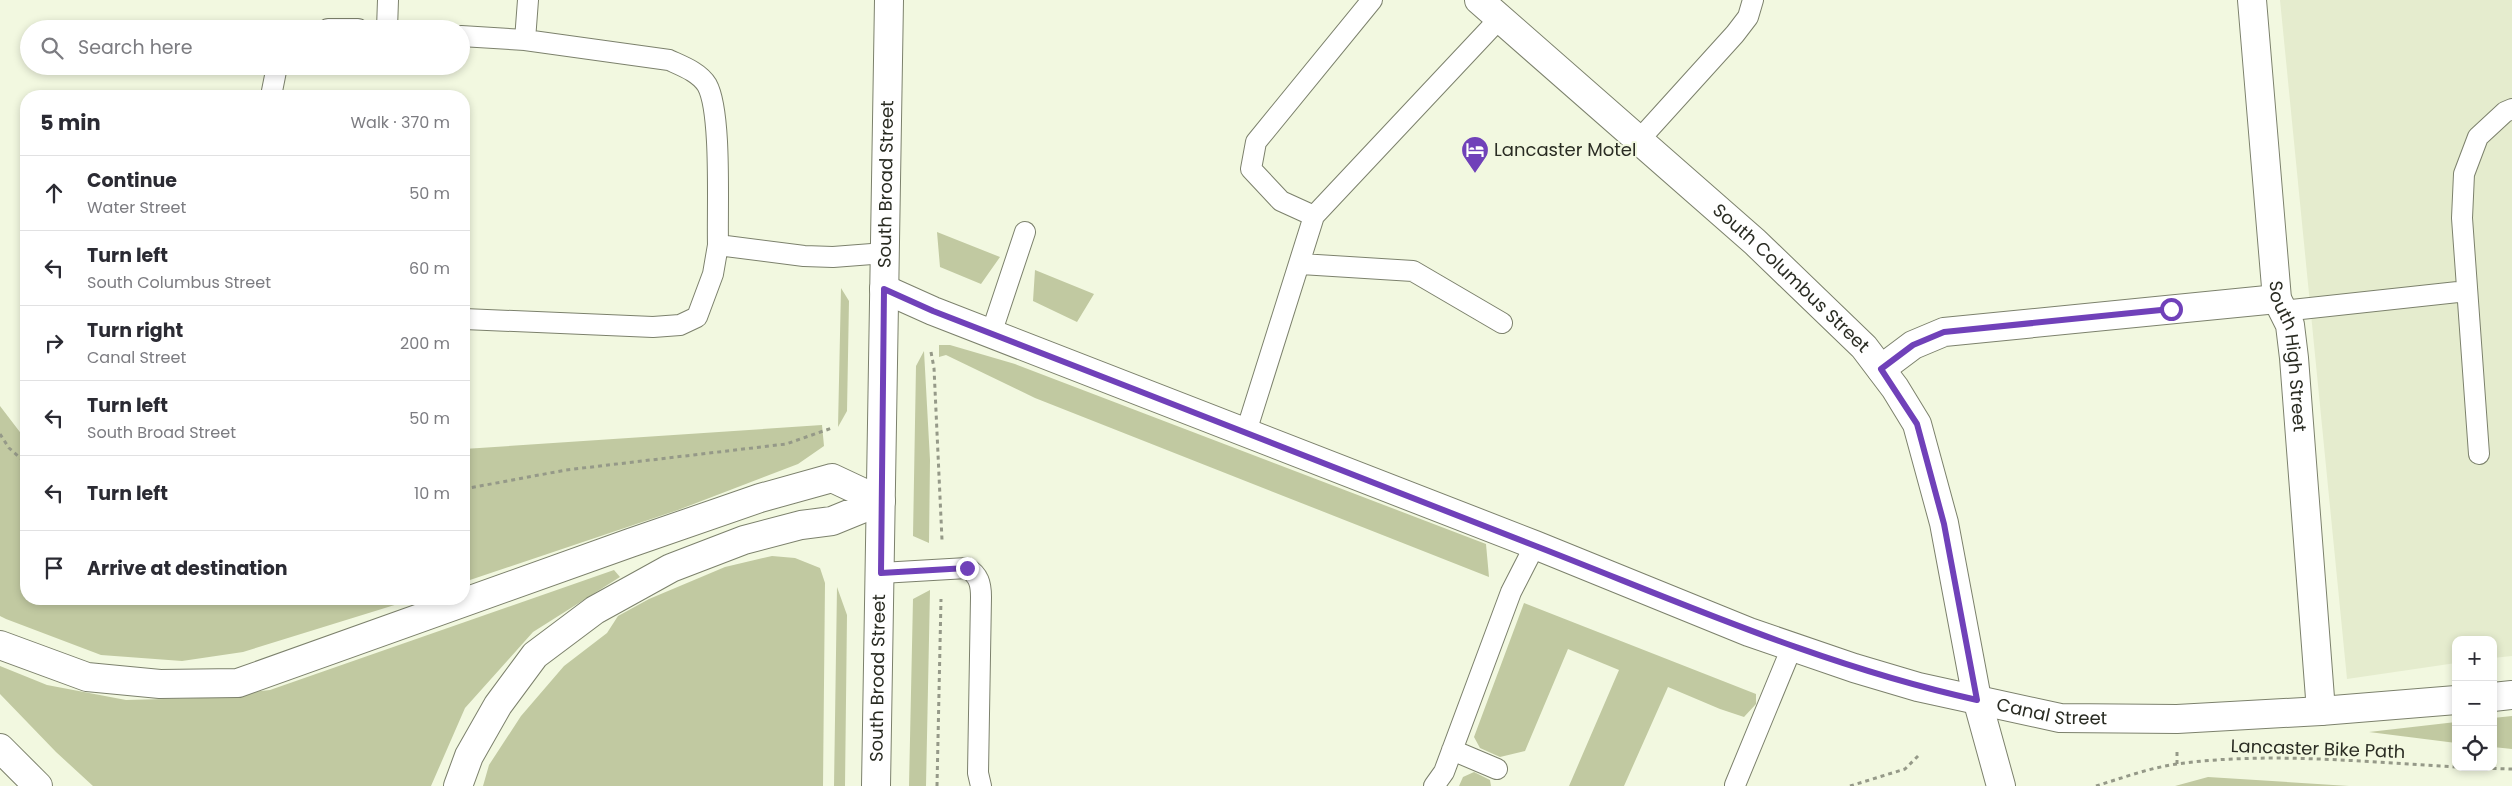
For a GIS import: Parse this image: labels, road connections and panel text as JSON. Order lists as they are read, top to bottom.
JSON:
{
  "streets": {
    "main road": [
      "South Broad Street",
      "South Columbus Street",
      "South High Street",
      "Canal Street"
    ],
    "path": ["Lancaster Bike Path"]
  },
  "crossings": [
    ["South Broad Street", "Canal Street"],
    ["South Columbus Street", "Canal Street"],
    ["South High Street", "Canal Street"]
  ],
  "places": {
    "hotel": ["Lancaster Motel"]
  },
  "page": {
    "search": "Search here",
    "heading": ["5 min", "Walk · 370 m"],
    "list": [
      ["Continue", "Water Street", "50 m"],
      ["Turn left", "South Columbus Street", "60 m"],
      ["Turn right", "Canal Street", "200 m"],
      ["Turn left", "South Broad Street", "50 m"],
      ["Turn left", "10 m"],
      "Arrive at destination"
    ],
    "map_buttons": ["+", "−"]
  }
}
